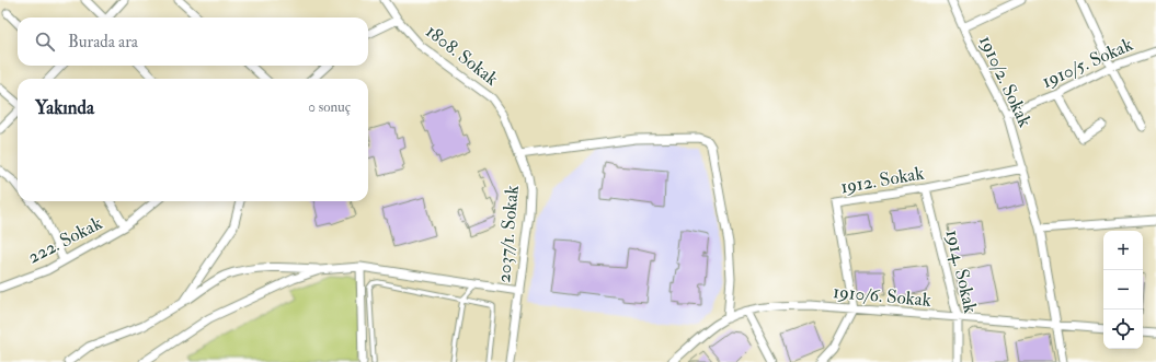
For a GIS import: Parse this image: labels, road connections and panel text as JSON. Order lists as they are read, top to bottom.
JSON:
{
  "streets": {
    "street": [
      "1808. Sokak",
      "1910/5. Sokak",
      "1910/2. Sokak",
      "1912. Sokak",
      "2037/1. Sokak",
      "222. Sokak",
      "1914. Sokak",
      "1910/6. Sokak"
    ]
  },
  "crossings": [
    ["1808. Sokak", "2037/1. Sokak"],
    ["1910/5. Sokak", "1910/2. Sokak"],
    ["1910/2. Sokak", "1912. Sokak"],
    ["1910/2. Sokak", "1910/6. Sokak"],
    ["1912. Sokak", "1914. Sokak"],
    ["1912. Sokak", "1910/6. Sokak"],
    ["1914. Sokak", "1910/6. Sokak"]
  ],
  "page": {
    "search": "Burada ara",
    "heading": ["Yakında", "0 sonuç"],
    "map_buttons": ["+", "−"]
  }
}
